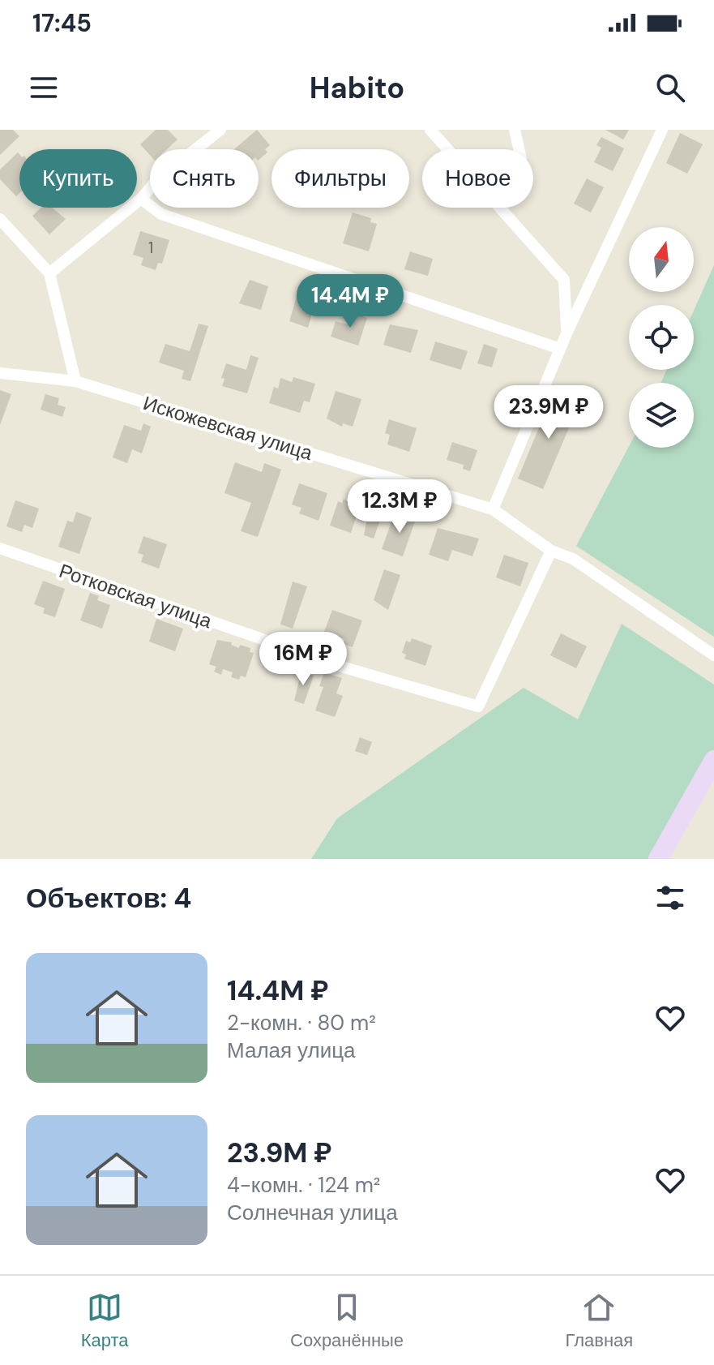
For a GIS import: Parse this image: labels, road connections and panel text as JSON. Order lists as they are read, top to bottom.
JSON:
{
  "streets": {
    "street": ["Искожевская улица", "Ротковская улица"]
  },
  "crossings": [
    ["Искожевская улица", "Ротковская улица"]
  ],
  "house_numbers": ["1"],
  "north": "top",
  "page": {
    "status": "17:45",
    "header": "Habito",
    "chip": [
      "Купить",
      "Снять",
      "Фильтры",
      "Новое"
    ],
    "price": [
      "14.4M ₽",
      "23.9M ₽",
      "12.3M ₽",
      "16M ₽"
    ],
    "heading": "Объектов: 4",
    "list": [
      {
        "name": "14.4M ₽",
        "note": "2-комн. · 80 m² · Малая улица"
      },
      {
        "name": "23.9M ₽",
        "note": "4-комн. · 124 m² · Солнечная улица"
      }
    ],
    "tabs": ["Карта", "Сохранённые", "Главная"]
  }
}
